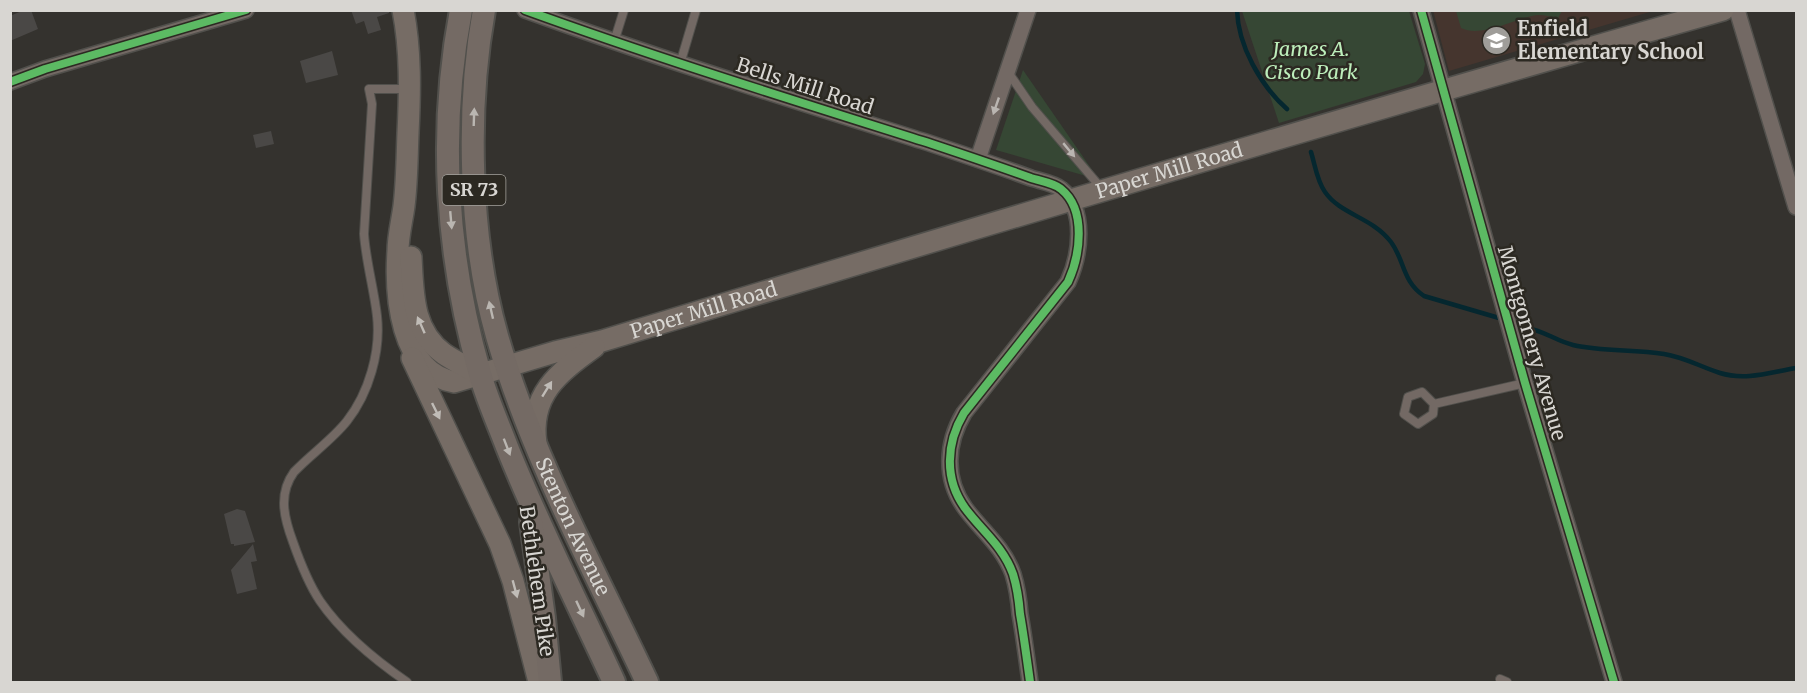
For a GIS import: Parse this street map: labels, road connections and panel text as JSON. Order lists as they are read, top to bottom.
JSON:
{
  "streets": {
    "main road": [
      "Paper Mill Road",
      "SR 73",
      "Stenton Avenue",
      "Bethlehem Pike"
    ],
    "street": ["Bells Mill Road", "Montgomery Avenue"]
  },
  "crossings": [
    ["Bells Mill Road", "Paper Mill Road"],
    ["Paper Mill Road", "SR 73"],
    ["Paper Mill Road", "Montgomery Avenue"],
    ["Paper Mill Road", "Stenton Avenue"],
    ["SR 73", "Stenton Avenue"],
    ["Stenton Avenue", "Bethlehem Pike"]
  ],
  "parks": ["James A. Cisco Park"],
  "places": {
    "school or university": ["Enfield Elementary School"]
  }
}
